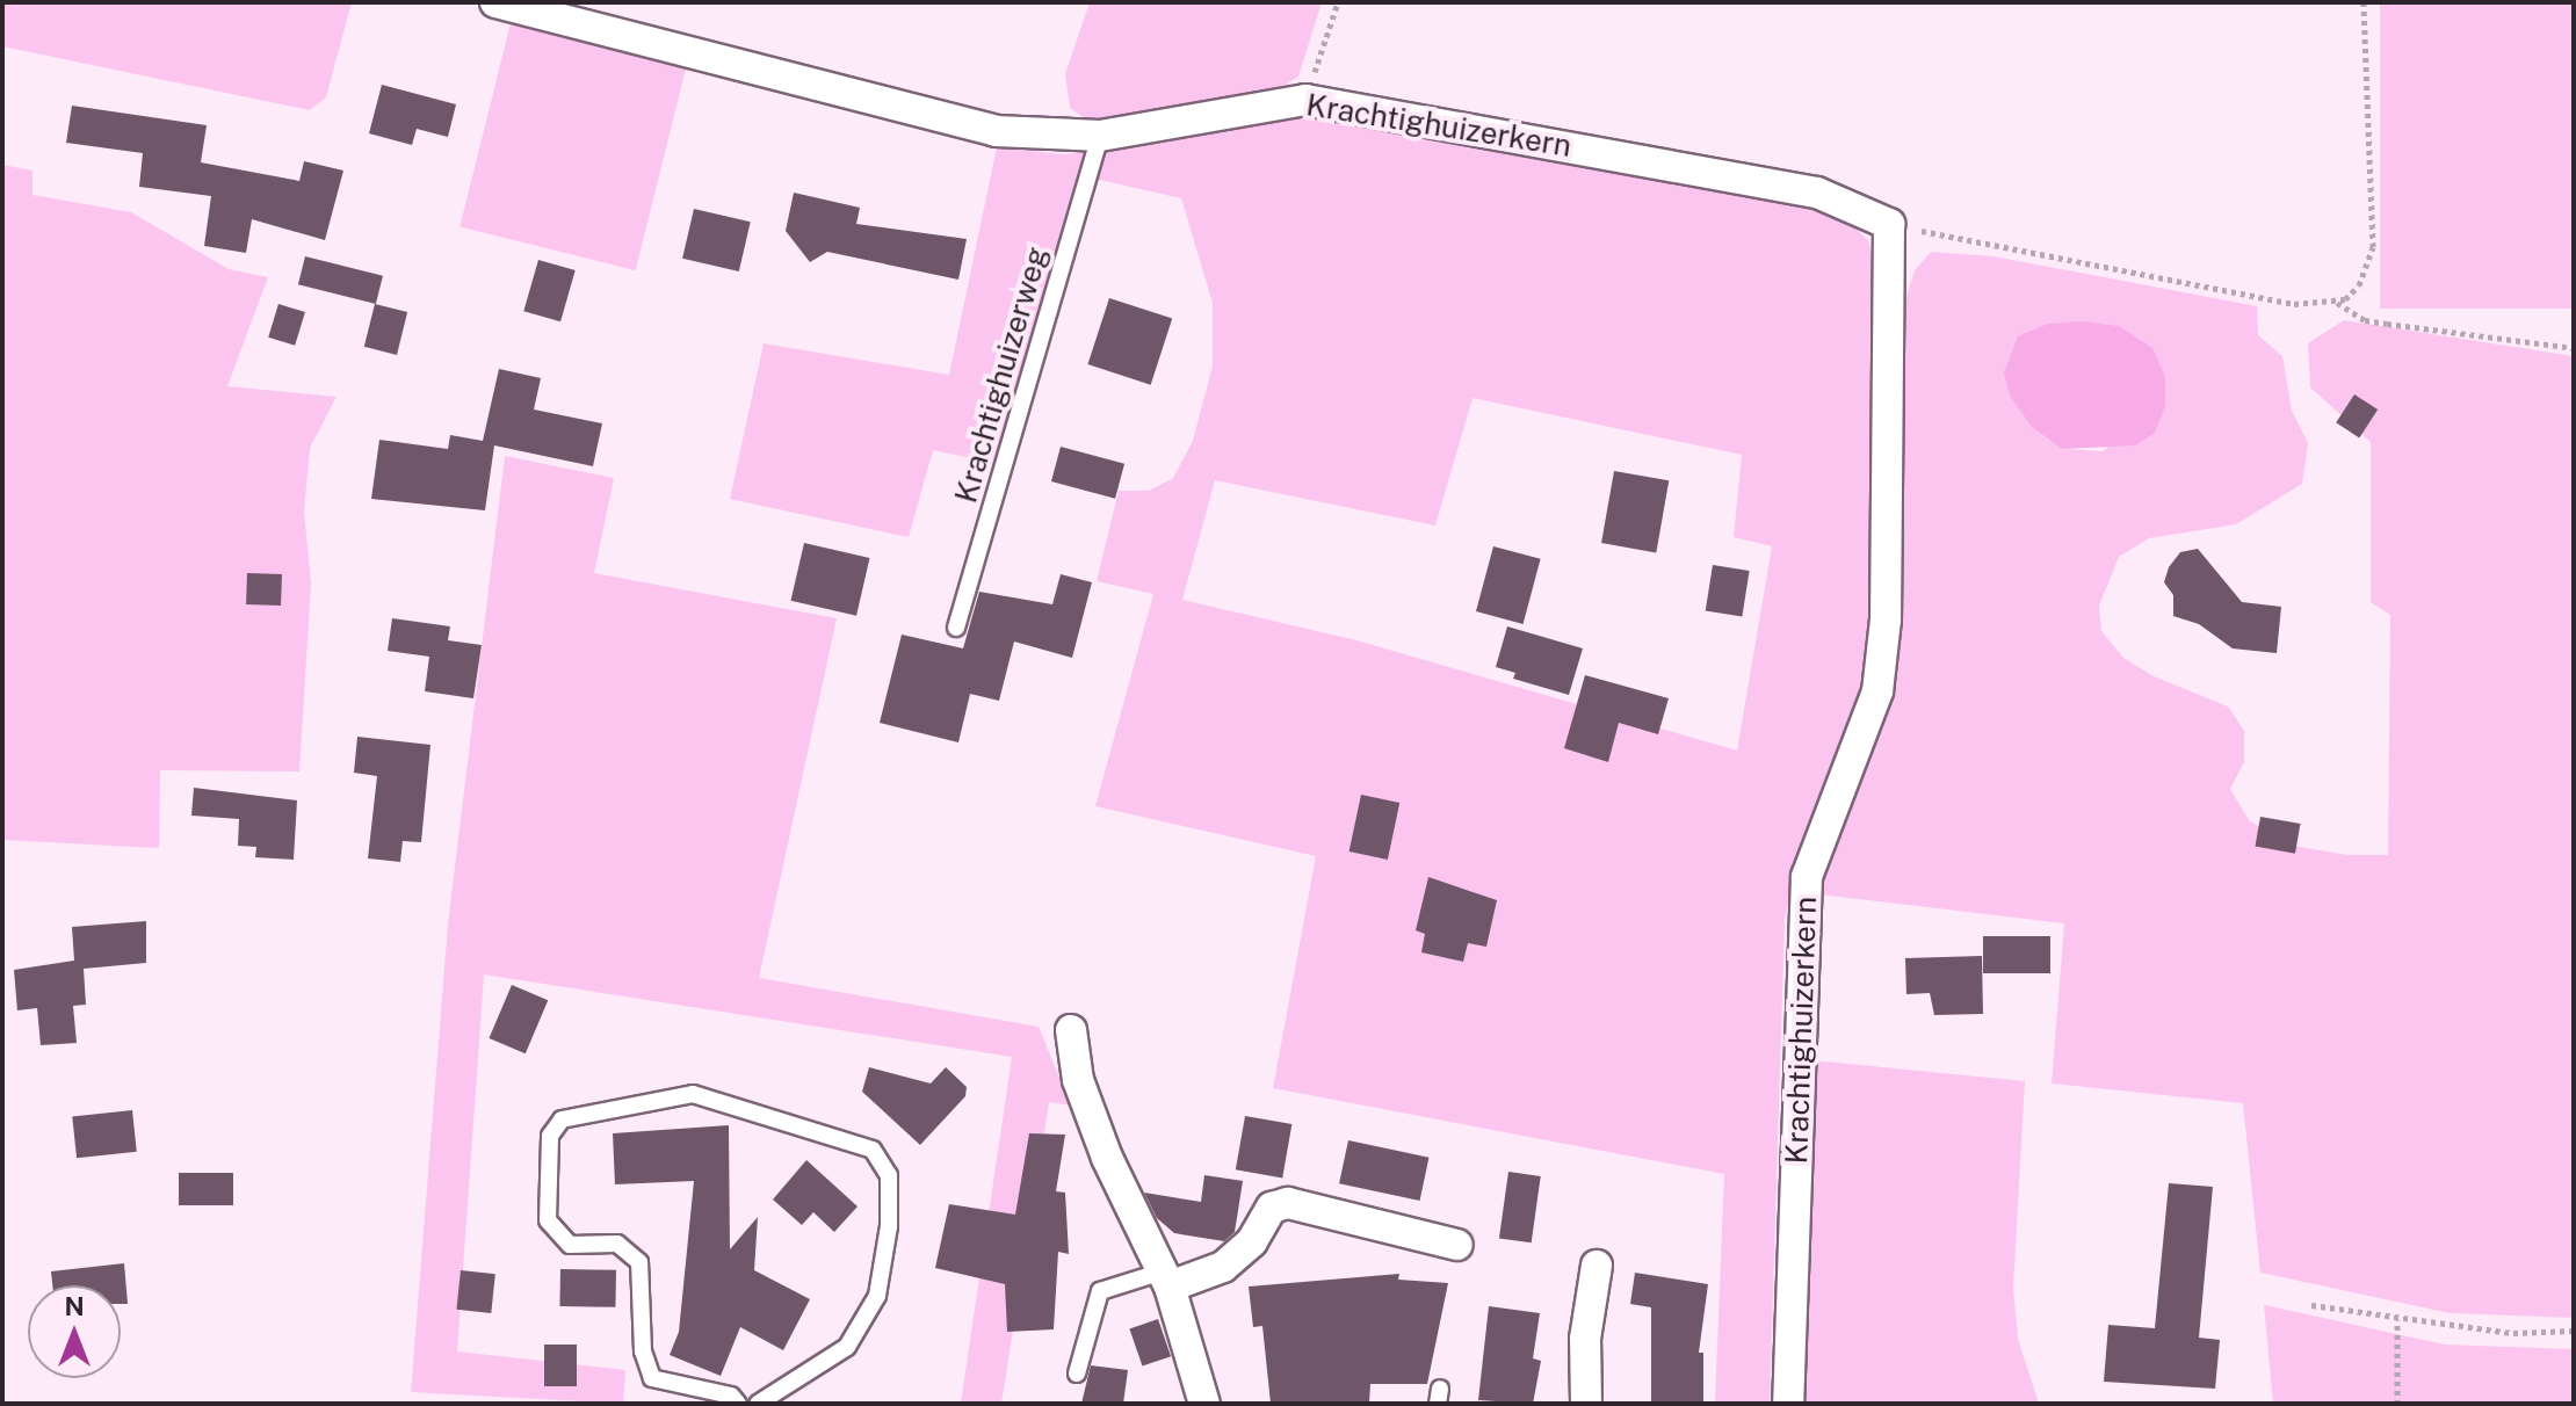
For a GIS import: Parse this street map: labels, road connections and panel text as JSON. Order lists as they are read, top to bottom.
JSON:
{
  "streets": {
    "street": ["Krachtighuizerkern"],
    "lane": ["Krachtighuizerweg"]
  },
  "crossings": [
    ["Krachtighuizerkern", "Krachtighuizerweg"]
  ],
  "north": "top"
}
